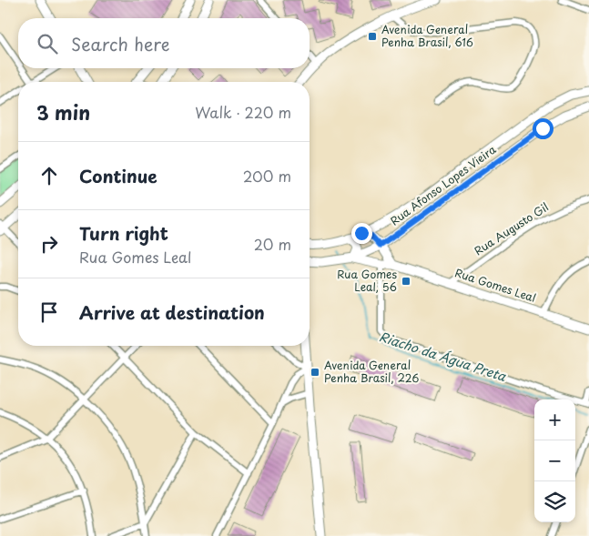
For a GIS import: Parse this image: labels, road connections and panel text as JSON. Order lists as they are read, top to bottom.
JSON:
{
  "streets": {
    "main road": ["Rua Afonso Lopes Vieira", "Rua Gomes Leal"],
    "street": ["Rua Augusto Gil"]
  },
  "crossings": [
    ["Rua Afonso Lopes Vieira", "Rua Gomes Leal"],
    ["Rua Augusto Gil", "Rua Gomes Leal"]
  ],
  "water": ["Riacho da Água Preta"],
  "places": {
    "transit": ["Avenida General Penha Brasil, 616", "Rua Gomes Leal, 56", "Avenida General Penha Brasil, 226"]
  },
  "page": {
    "search": "Search here",
    "heading": ["3 min", "Walk · 220 m"],
    "list": [
      ["Continue", "200 m"],
      ["Turn right", "Rua Gomes Leal", "20 m"],
      "Arrive at destination"
    ],
    "map_buttons": ["+", "−"]
  }
}
